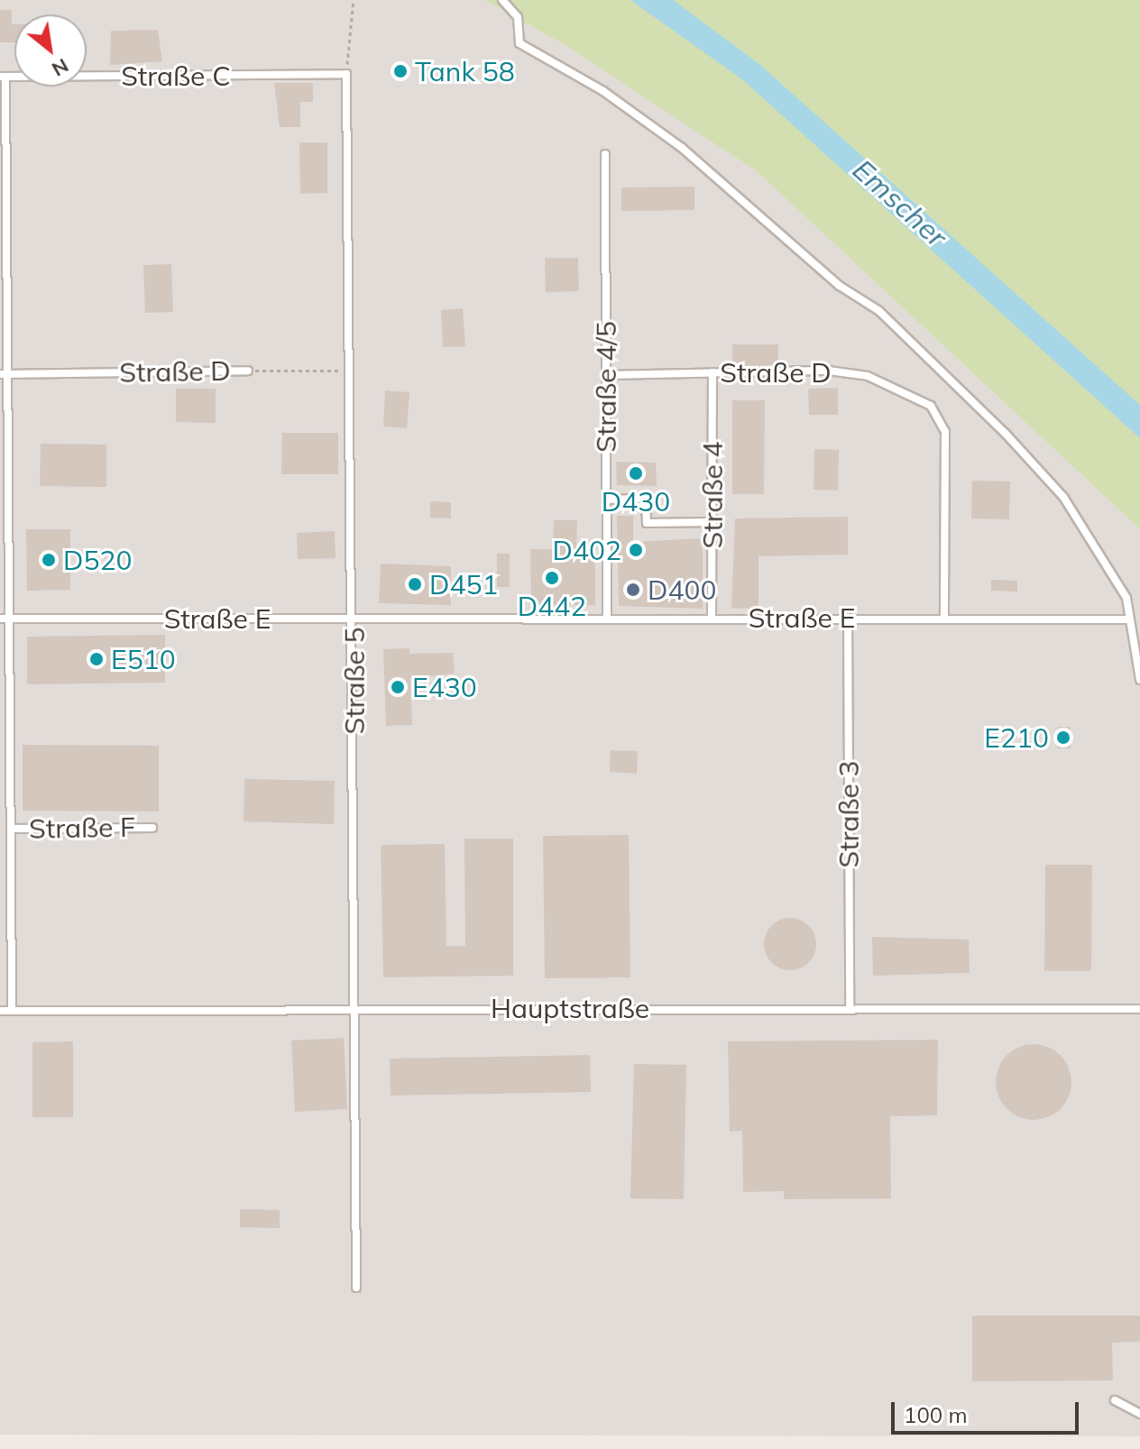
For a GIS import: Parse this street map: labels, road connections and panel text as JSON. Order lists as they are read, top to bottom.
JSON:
{
  "streets": {
    "lane": [
      "Straße C",
      "Straße D",
      "Straße 4/5",
      "Straße 4",
      "Straße E",
      "Straße 5",
      "Straße 3",
      "Straße F",
      "Hauptstraße"
    ]
  },
  "crossings": [
    ["Straße C", "Straße 5"],
    ["Straße D", "Straße 4/5"],
    ["Straße D", "Straße 4"],
    ["Straße D", "Straße E"],
    ["Straße D", "Straße 5"],
    ["Straße 4/5", "Straße E"],
    ["Straße 4", "Straße E"],
    ["Straße E", "Straße 5"],
    ["Straße E", "Straße 3"],
    ["Straße 5", "Hauptstraße"],
    ["Straße 3", "Hauptstraße"]
  ],
  "water": ["Emscher"],
  "places": [
    "Tank 58",
    "D430",
    "D402",
    "D520",
    "D442",
    "D451",
    "D400",
    "E510",
    "E430",
    "E210"
  ],
  "scale_bar": "100 m",
  "north": "bottom right"
}
